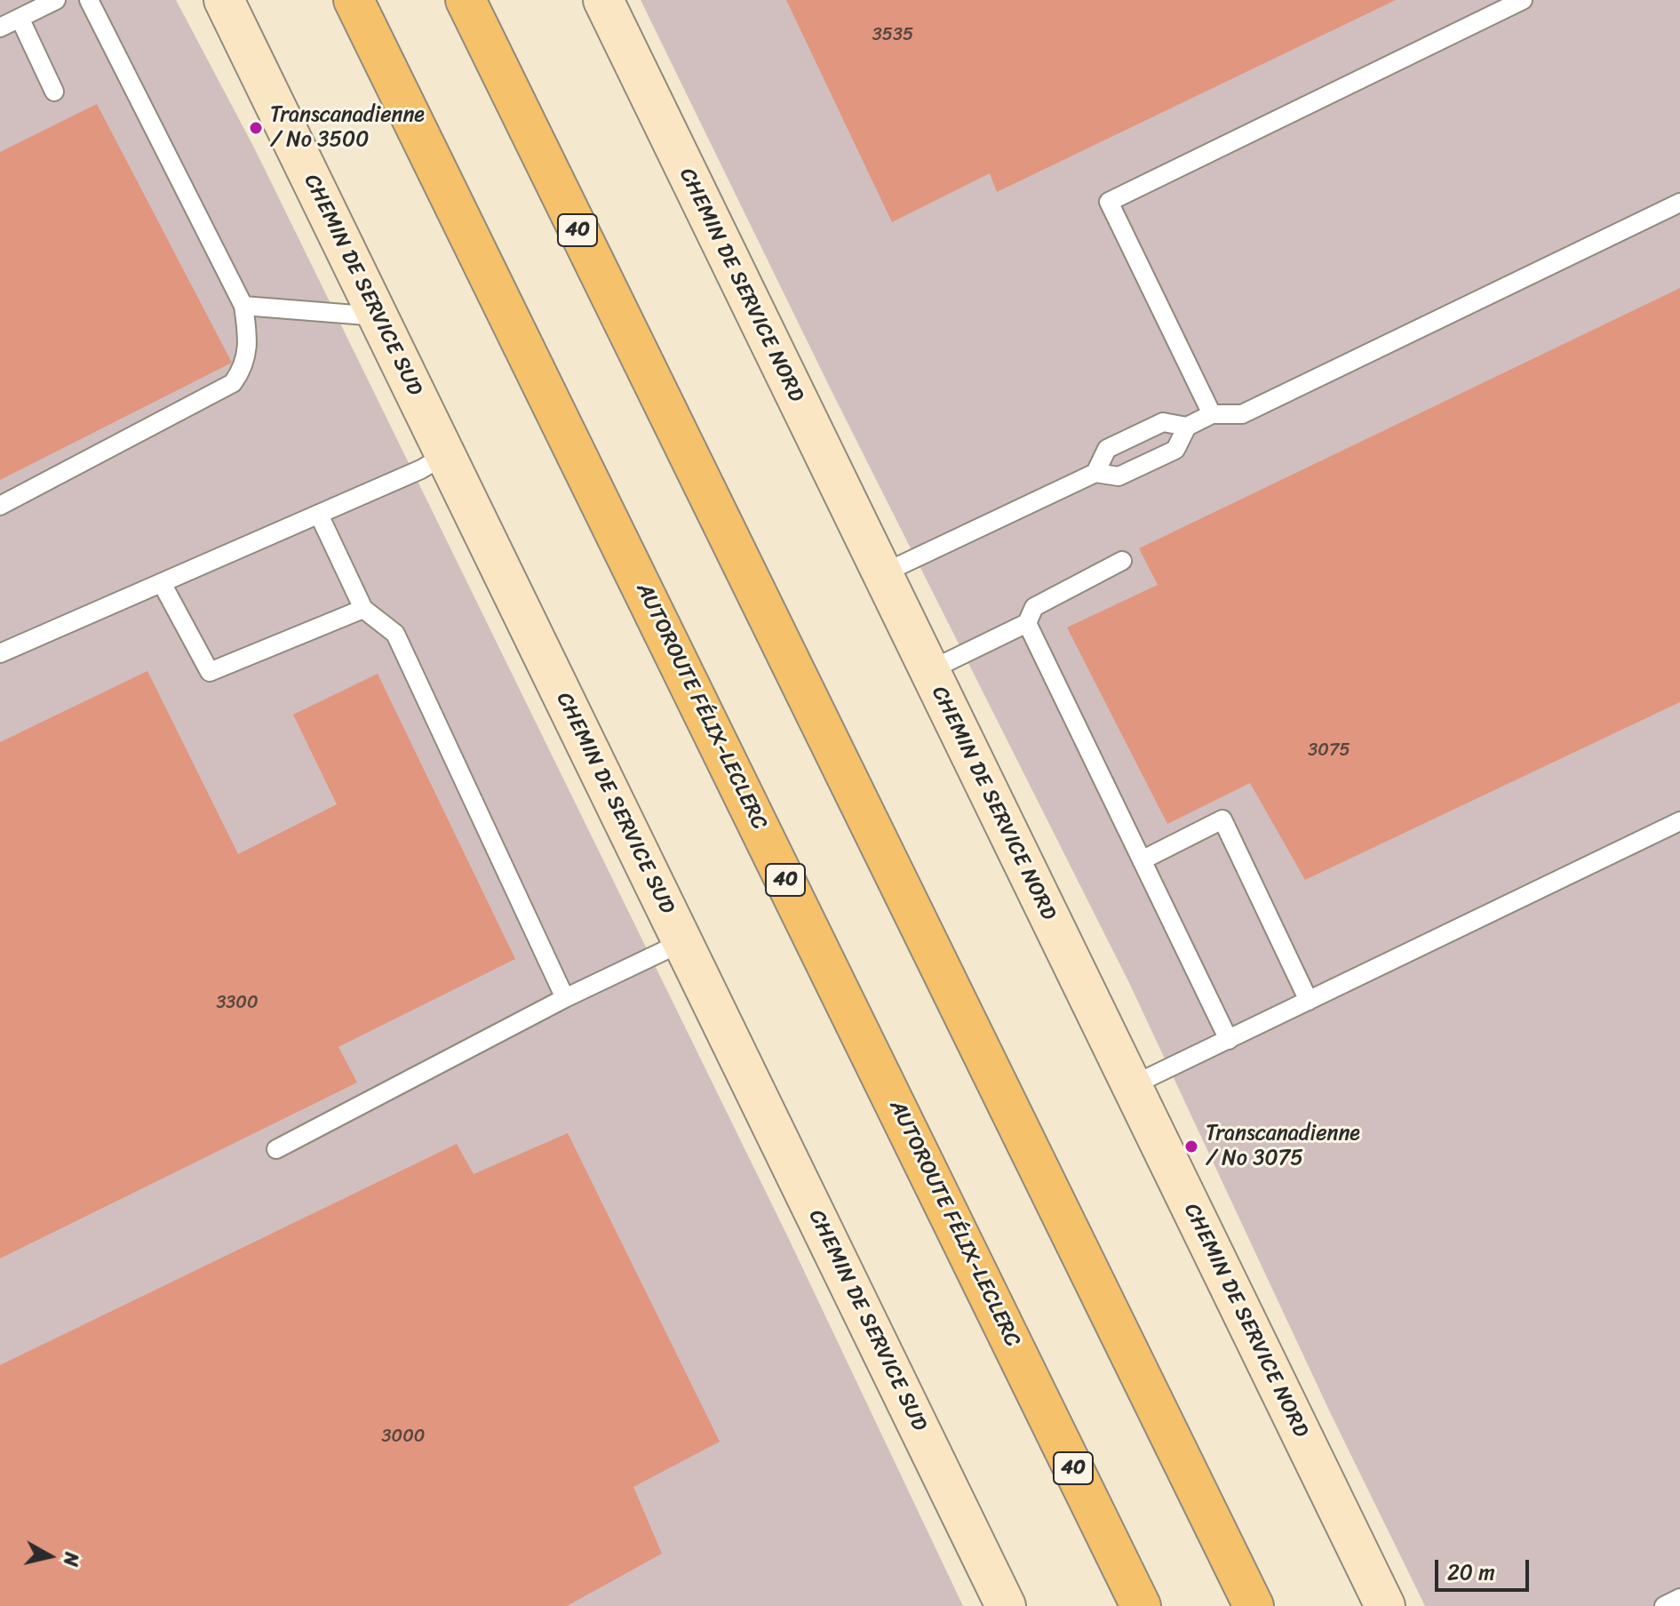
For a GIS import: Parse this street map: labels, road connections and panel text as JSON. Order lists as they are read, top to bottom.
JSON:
{
  "streets": {
    "highway": ["40", "AUTOROUTE FÉLIX-LECLERC"],
    "main road": ["CHEMIN DE SERVICE SUD", "CHEMIN DE SERVICE NORD"]
  },
  "places": ["Transcanadienne / No 3500", "Transcanadienne / No 3075"],
  "house_numbers": [
    "3535",
    "3075",
    "3300",
    "3000"
  ],
  "scale_bar": "20 m",
  "north": "right"
}
